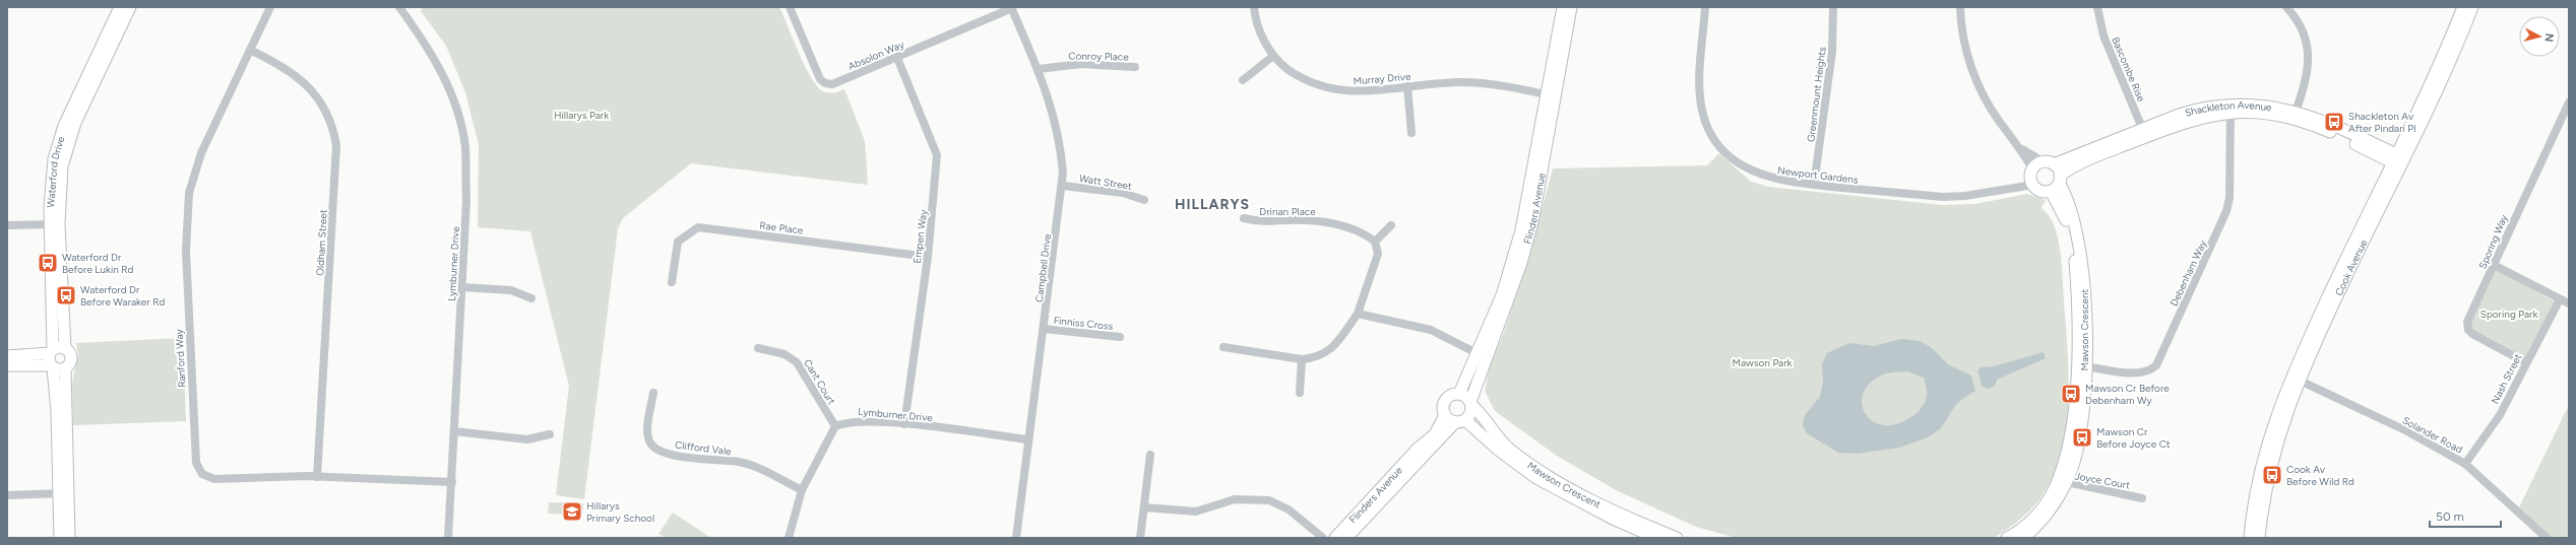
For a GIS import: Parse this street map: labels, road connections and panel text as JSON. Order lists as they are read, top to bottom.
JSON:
{
  "streets": {
    "street": [
      "Absolon Way",
      "Conroy Place",
      "Bascombe Rise",
      "Murray Drive",
      "Greenmount Heights",
      "Shackleton Avenue",
      "Waterford Drive",
      "Newport Gardens",
      "Watt Street",
      "Flinders Avenue",
      "Drinan Place",
      "Rae Place",
      "Empen Way",
      "Sporing Way",
      "Oldham Street",
      "Lymburner Drive",
      "Campbell Drive",
      "Cook Avenue",
      "Debenham Way",
      "Finniss Cross",
      "Mawson Crescent",
      "Ranford Way",
      "Nash Street",
      "Cant Court",
      "Solander Road",
      "Clifford Vale",
      "Joyce Court"
    ]
  },
  "crossings": [
    ["Absolon Way", "Empen Way"],
    ["Absolon Way", "Campbell Drive"],
    ["Conroy Place", "Campbell Drive"],
    ["Bascombe Rise", "Shackleton Avenue"],
    ["Murray Drive", "Flinders Avenue"],
    ["Greenmount Heights", "Newport Gardens"],
    ["Shackleton Avenue", "Newport Gardens"],
    ["Shackleton Avenue", "Cook Avenue"],
    ["Shackleton Avenue", "Debenham Way"],
    ["Shackleton Avenue", "Mawson Crescent"],
    ["Watt Street", "Campbell Drive"],
    ["Flinders Avenue", "Mawson Crescent"],
    ["Rae Place", "Empen Way"],
    ["Empen Way", "Lymburner Drive"],
    ["Sporing Way", "Nash Street"],
    ["Oldham Street", "Ranford Way"],
    ["Lymburner Drive", "Campbell Drive"],
    ["Lymburner Drive", "Ranford Way"],
    ["Lymburner Drive", "Cant Court"],
    ["Campbell Drive", "Finniss Cross"],
    ["Cook Avenue", "Solander Road"],
    ["Debenham Way", "Mawson Crescent"],
    ["Mawson Crescent", "Joyce Court"],
    ["Nash Street", "Solander Road"]
  ],
  "districts": ["HILLARYS"],
  "parks": ["Hillarys Park", "Sporing Park", "Mawson Park"],
  "places": {
    "bus stop": [
      "Shackleton Av After Pindari Pl",
      "Waterford Dr Before Lukin Rd",
      "Waterford Dr Before Waraker Rd",
      "Mawson Cr Before Debenham Wy",
      "Mawson Cr Before Joyce Ct",
      "Cook Av Before Wild Rd"
    ],
    "school or university": ["Hillarys Primary School"]
  },
  "scale_bar": "50 m",
  "north": "right"
}
